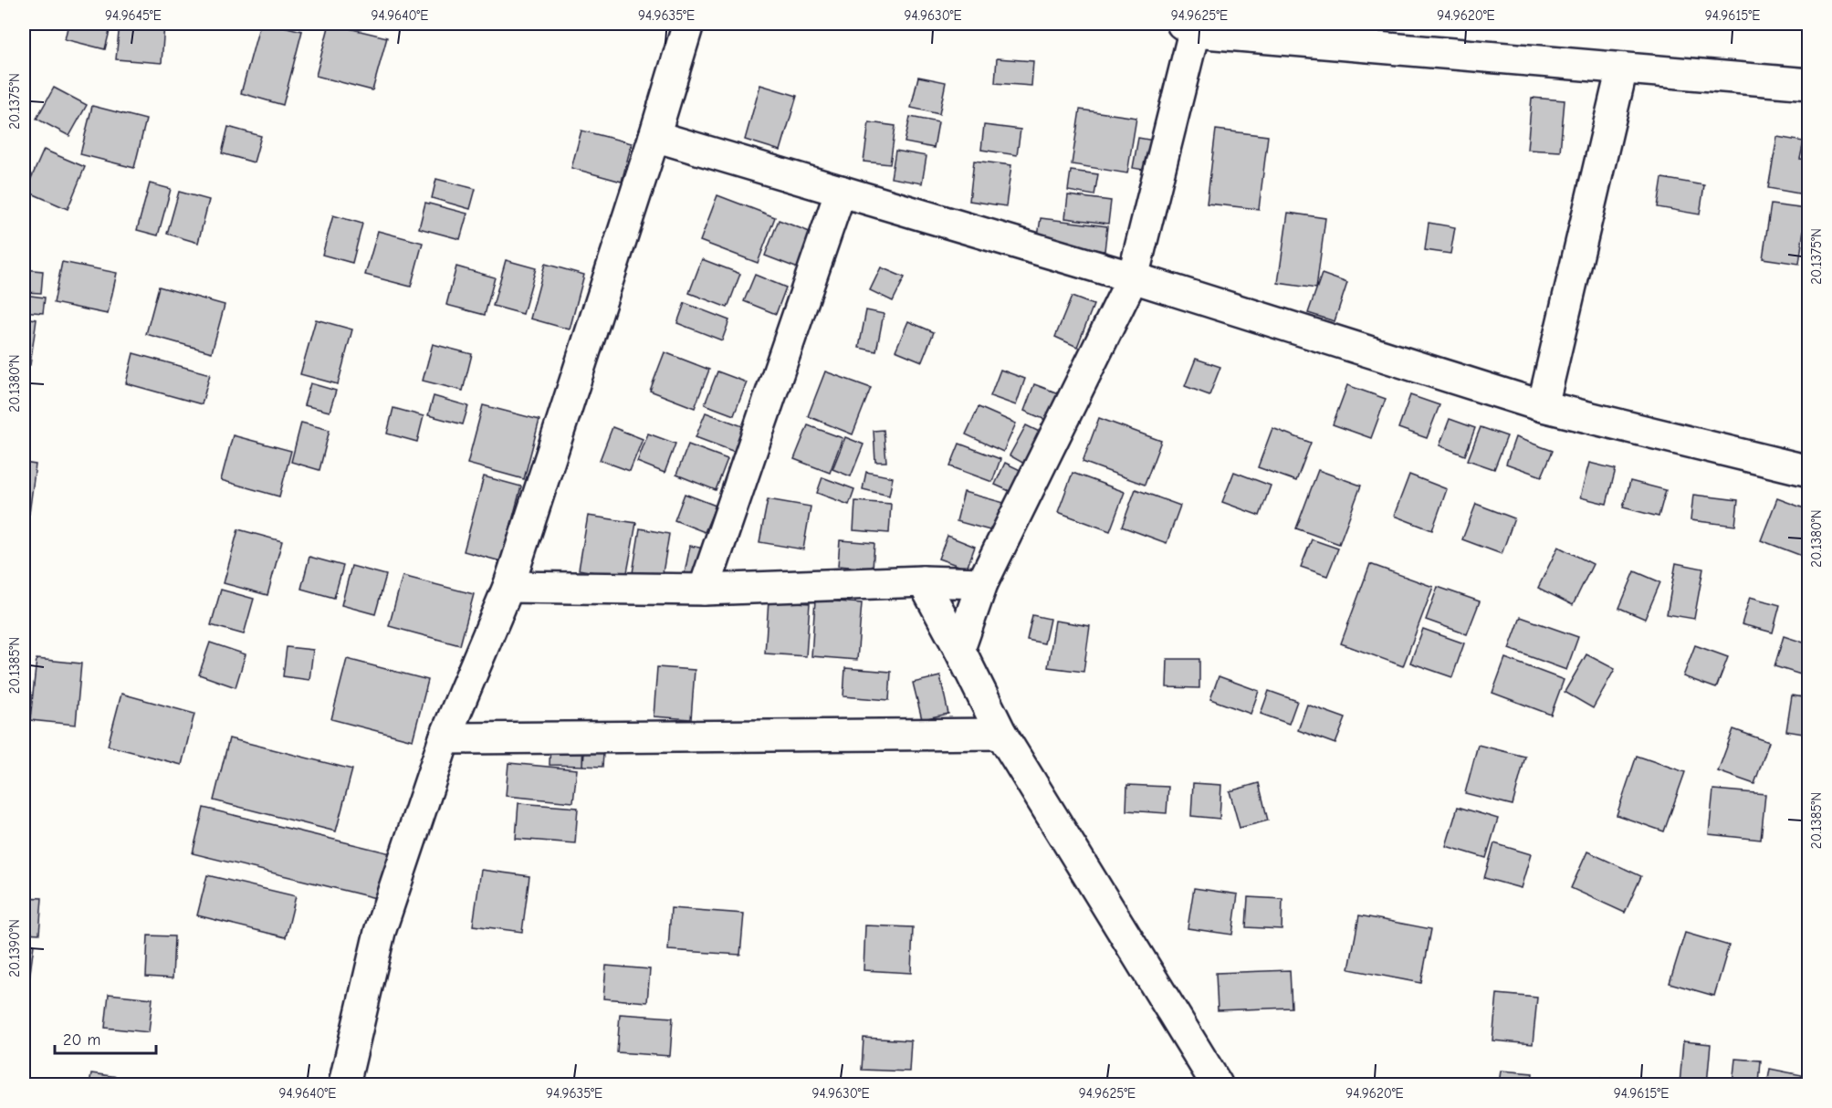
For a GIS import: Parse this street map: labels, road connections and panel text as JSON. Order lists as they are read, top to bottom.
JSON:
{
  "scale_bar": "20 m",
  "coordinates": [
    "94.9645°E",
    "94.9640°E",
    "94.9635°E",
    "94.9630°E",
    "94.9625°E",
    "94.9620°E",
    "94.9615°E",
    "20.1375°N",
    "20.1380°N",
    "20.1385°N",
    "20.1390°N"
  ]
}
